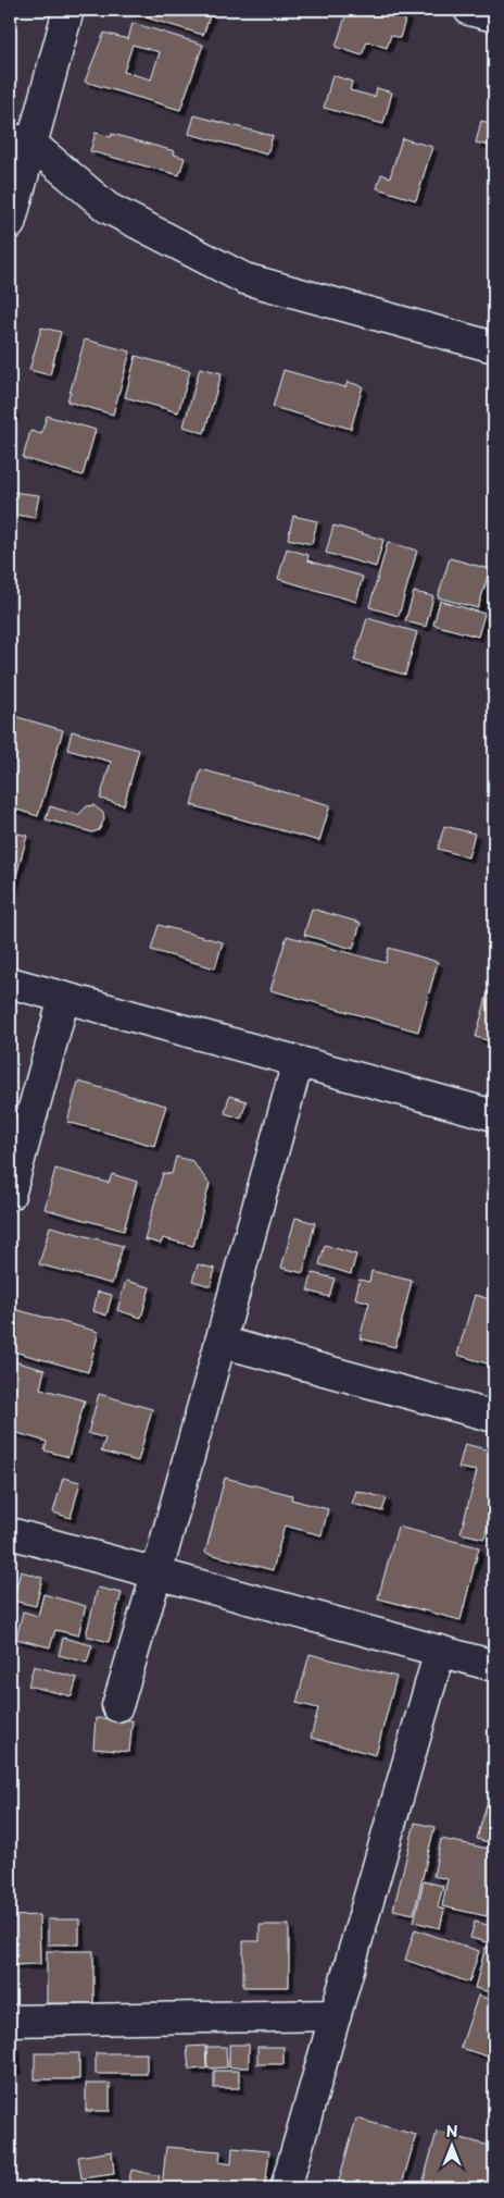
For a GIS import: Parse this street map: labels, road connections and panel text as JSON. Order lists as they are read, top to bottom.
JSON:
{
  "north": "top"
}
